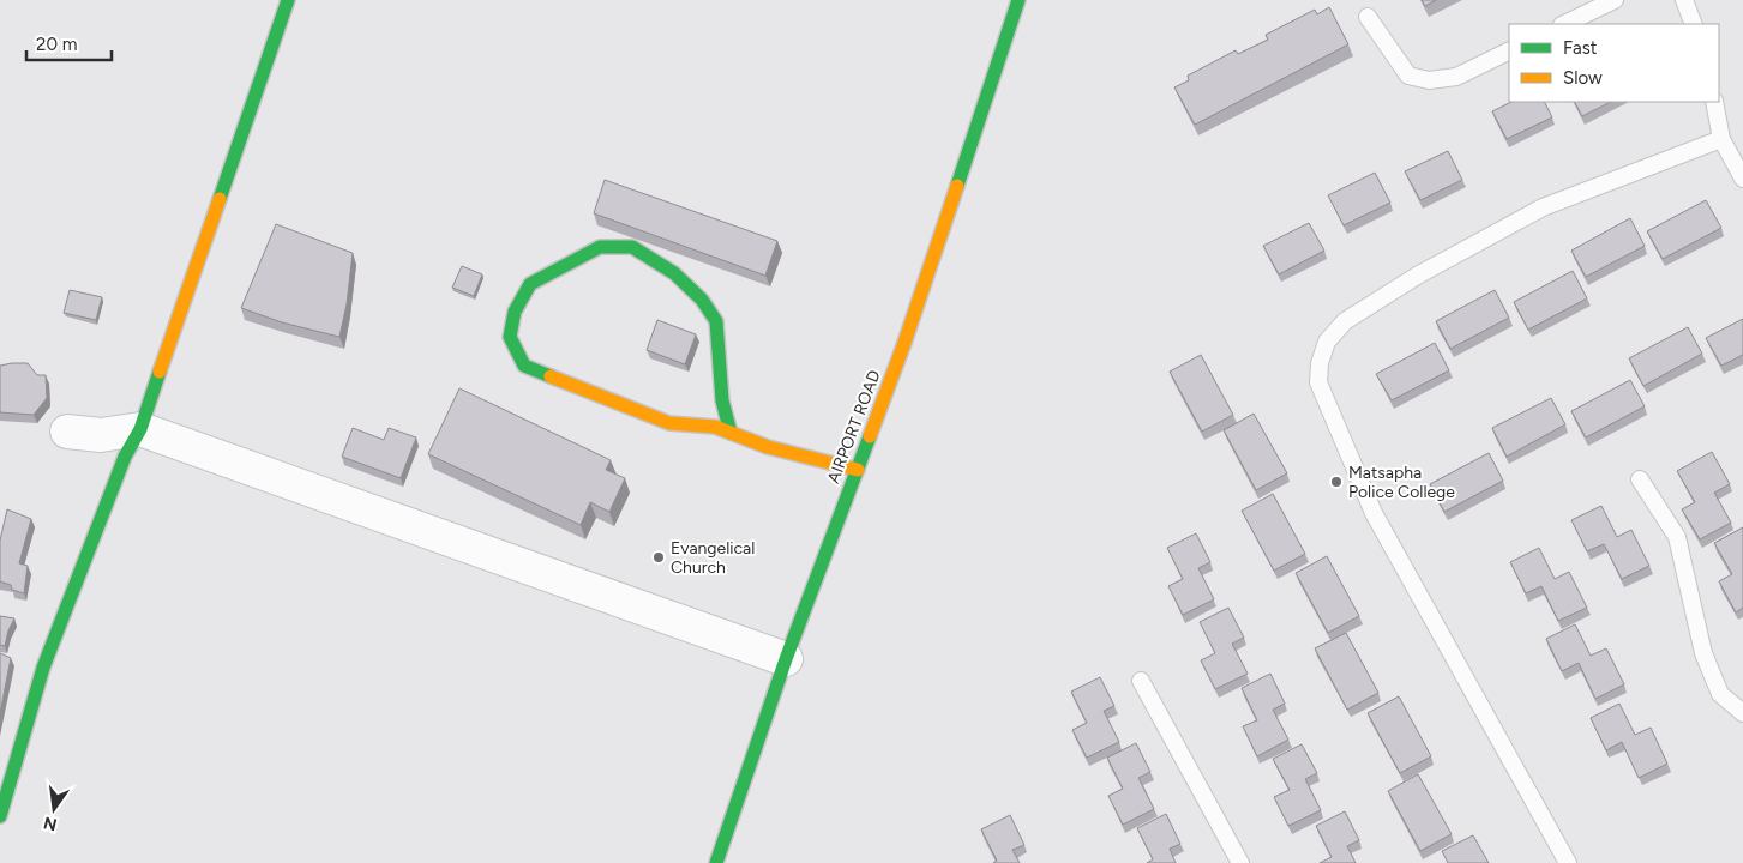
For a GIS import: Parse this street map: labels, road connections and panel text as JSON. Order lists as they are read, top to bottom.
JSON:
{
  "streets": {
    "street": ["AIRPORT ROAD"]
  },
  "places": ["Matsapha Police College", "Evangelical Church"],
  "legend": ["Fast", "Slow"],
  "scale_bar": "20 m",
  "north": "bottom"
}
